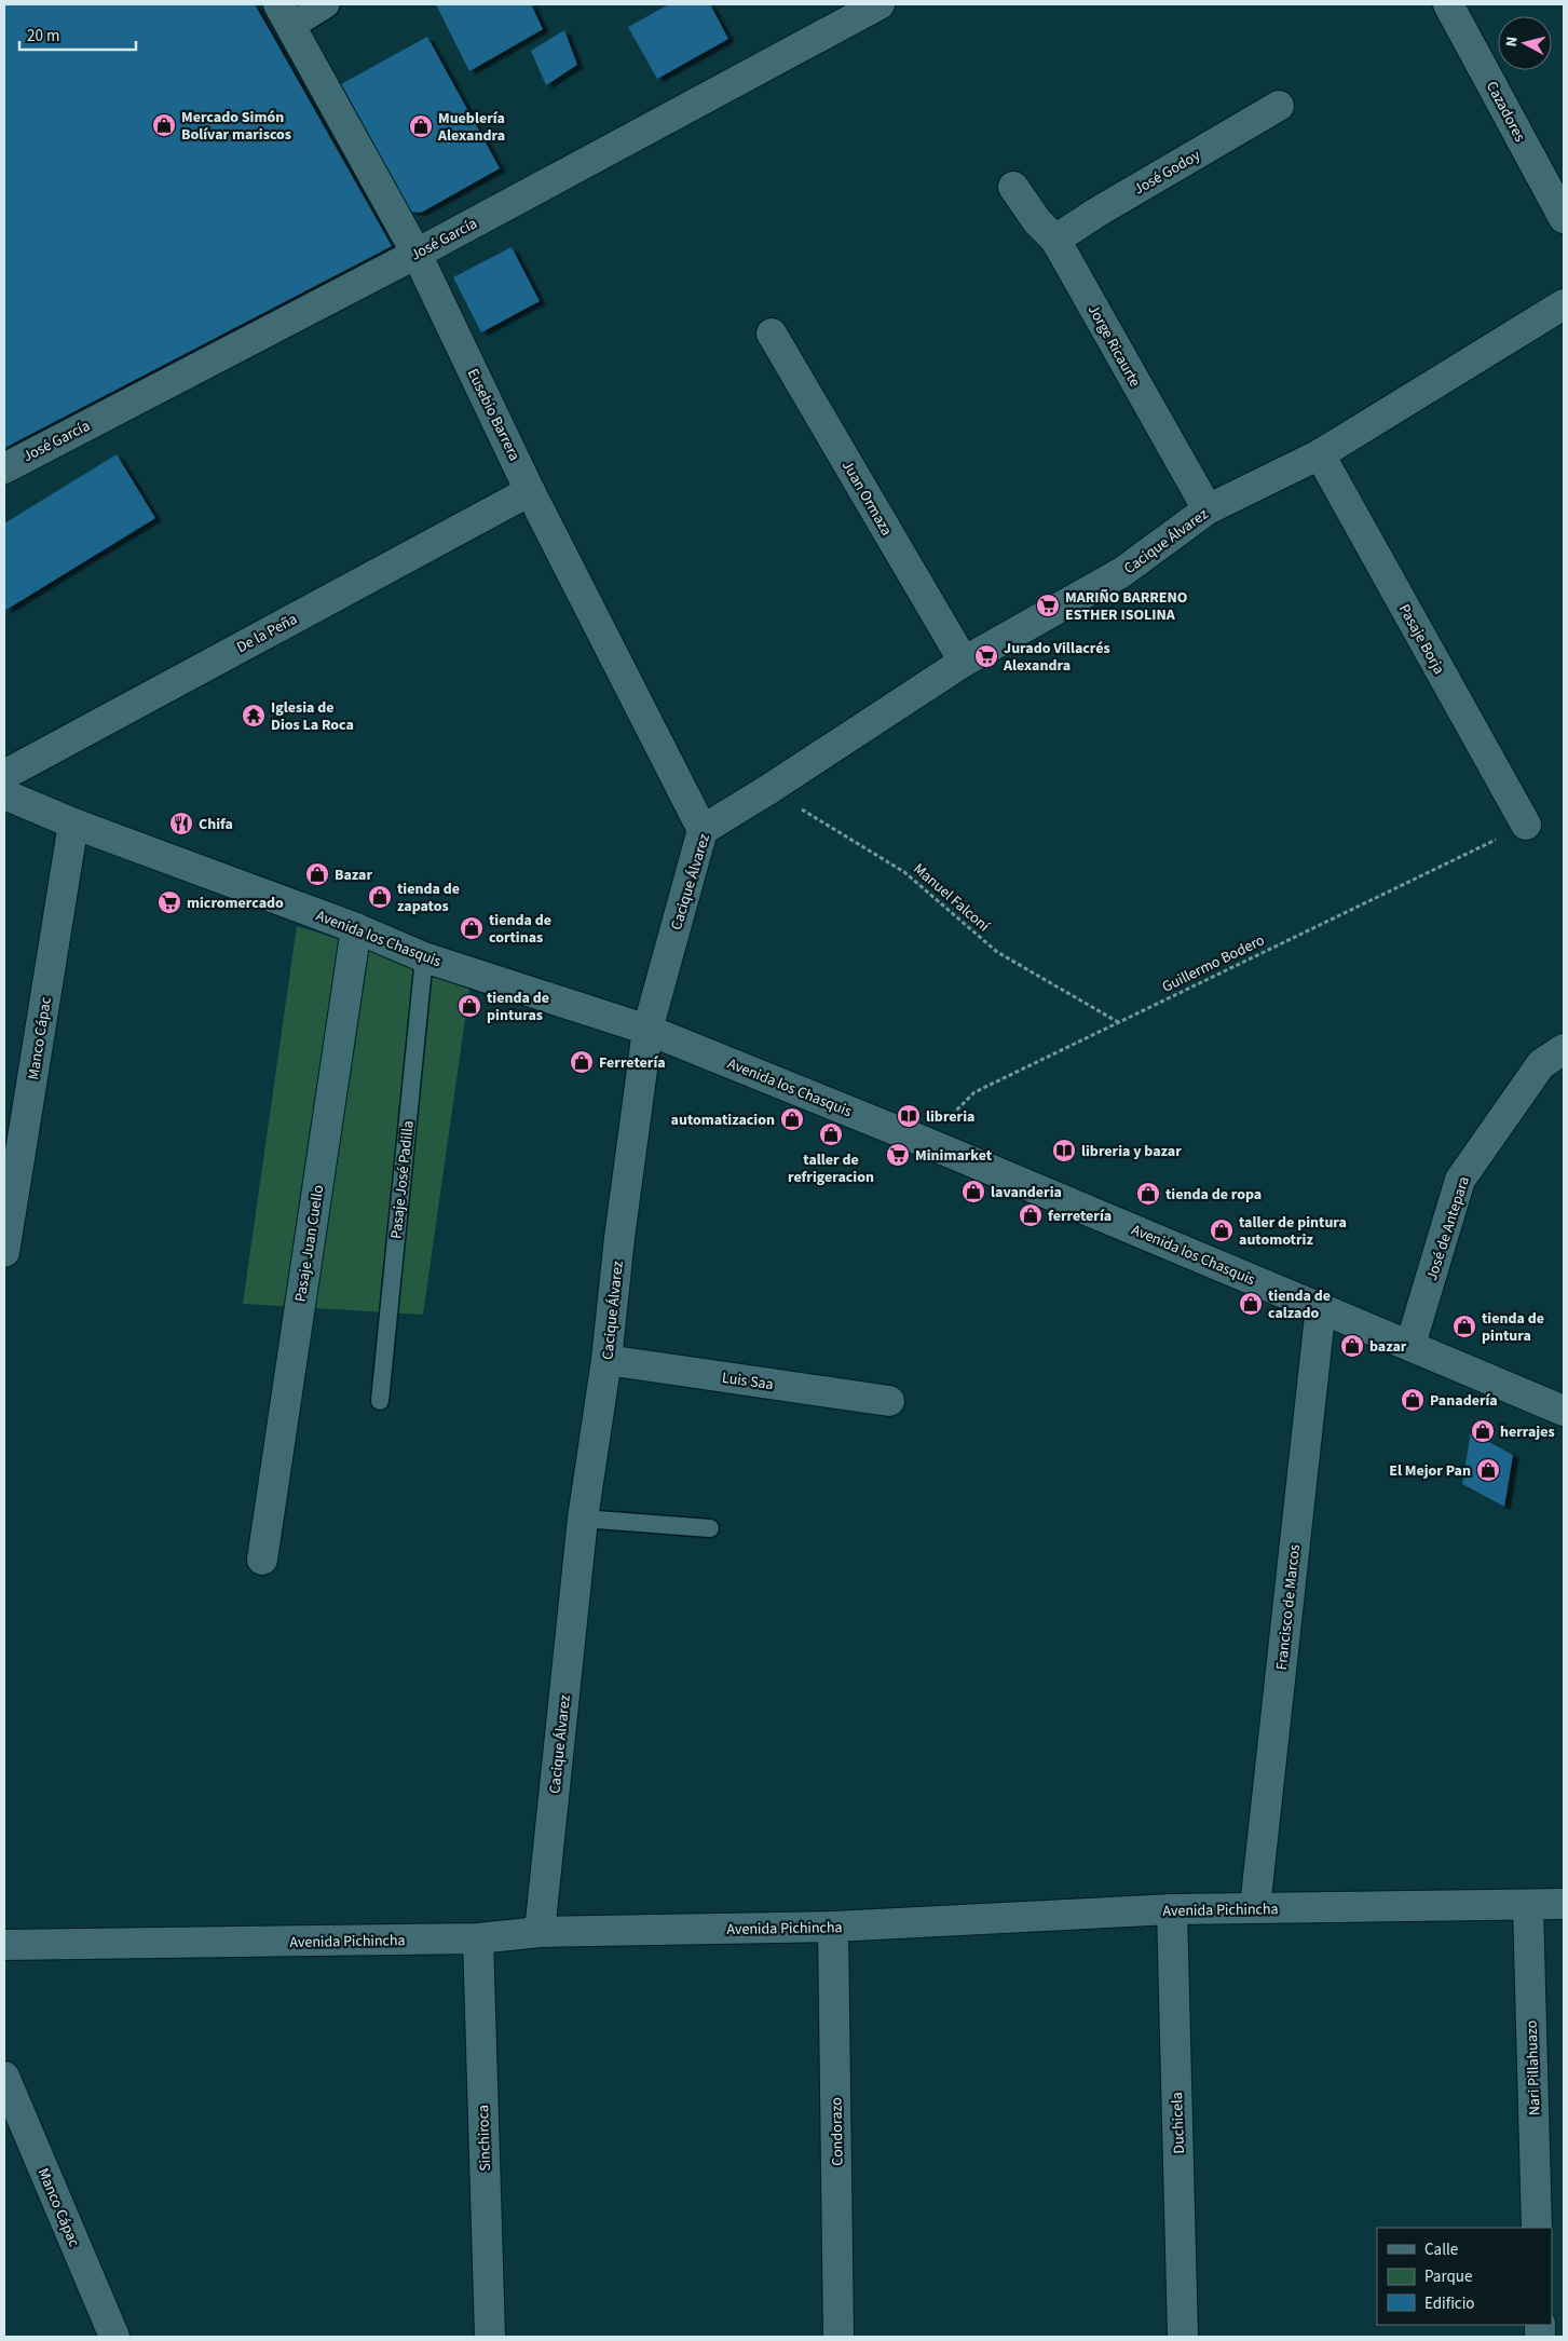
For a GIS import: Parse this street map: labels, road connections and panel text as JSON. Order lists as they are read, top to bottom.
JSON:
{
  "streets": {
    "street": [
      "Cazadores",
      "José Godoy",
      "José García",
      "Jorge Ricaurte",
      "Eusebio Barrera",
      "Juan Ormaza",
      "Cacique Álvarez",
      "De la Peña",
      "Pasaje Borja",
      "Avenida los Chasquis",
      "Manco Cápac",
      "José de Antepara",
      "Pasaje Juan Cuello",
      "Luis Saa",
      "Francisco de Marcos",
      "Avenida Pichincha",
      "Nari Pillahuazo",
      "Duchicela",
      "Condorazo",
      "Sinchiroca"
    ],
    "lane": ["Pasaje José Padilla"],
    "path": ["Manuel Falconí", "Guillermo Bodero"]
  },
  "crossings": [
    ["José Godoy", "Jorge Ricaurte"],
    ["José García", "Eusebio Barrera"],
    ["Jorge Ricaurte", "Cacique Álvarez"],
    ["Eusebio Barrera", "Cacique Álvarez"],
    ["Eusebio Barrera", "De la Peña"],
    ["Juan Ormaza", "Cacique Álvarez"],
    ["Cacique Álvarez", "Pasaje Borja"],
    ["Cacique Álvarez", "Manuel Falconí"],
    ["Cacique Álvarez", "Avenida los Chasquis"],
    ["Cacique Álvarez", "Luis Saa"],
    ["Cacique Álvarez", "Avenida Pichincha"],
    ["Pasaje Borja", "Guillermo Bodero"],
    ["Manuel Falconí", "Guillermo Bodero"],
    ["Avenida los Chasquis", "Guillermo Bodero"],
    ["Avenida los Chasquis", "Manco Cápac"],
    ["Avenida los Chasquis", "Pasaje José Padilla"],
    ["Avenida los Chasquis", "José de Antepara"],
    ["Avenida los Chasquis", "Pasaje Juan Cuello"],
    ["Avenida los Chasquis", "Francisco de Marcos"],
    ["Francisco de Marcos", "Avenida Pichincha"],
    ["Avenida Pichincha", "Nari Pillahuazo"],
    ["Avenida Pichincha", "Duchicela"],
    ["Avenida Pichincha", "Condorazo"],
    ["Avenida Pichincha", "Sinchiroca"]
  ],
  "places": {
    "shop": [
      "Mercado Simón Bolívar mariscos",
      "Mueblería Alexandra",
      "Bazar",
      "tienda de zapatos",
      "tienda de cortinas",
      "tienda de pinturas",
      "Ferretería",
      "automatizacion",
      "taller de refrigeracion",
      "lavanderia",
      "tienda de ropa",
      "ferretería",
      "taller de pintura automotriz",
      "tienda de calzado",
      "tienda de pintura",
      "bazar",
      "Panadería",
      "herrajes",
      "El Mejor Pan"
    ],
    "supermarket": [
      "MARIÑO BARRENO ESTHER ISOLINA",
      "Jurado Villacrés Alexandra",
      "micromercado",
      "Minimarket"
    ],
    "temple": ["Iglesia de Dios La Roca"],
    "restaurant": ["Chifa"],
    "library": ["libreria", "libreria y bazar"]
  },
  "legend": ["Calle", "Parque", "Edificio"],
  "scale_bar": "20 m",
  "north": "left"
}
